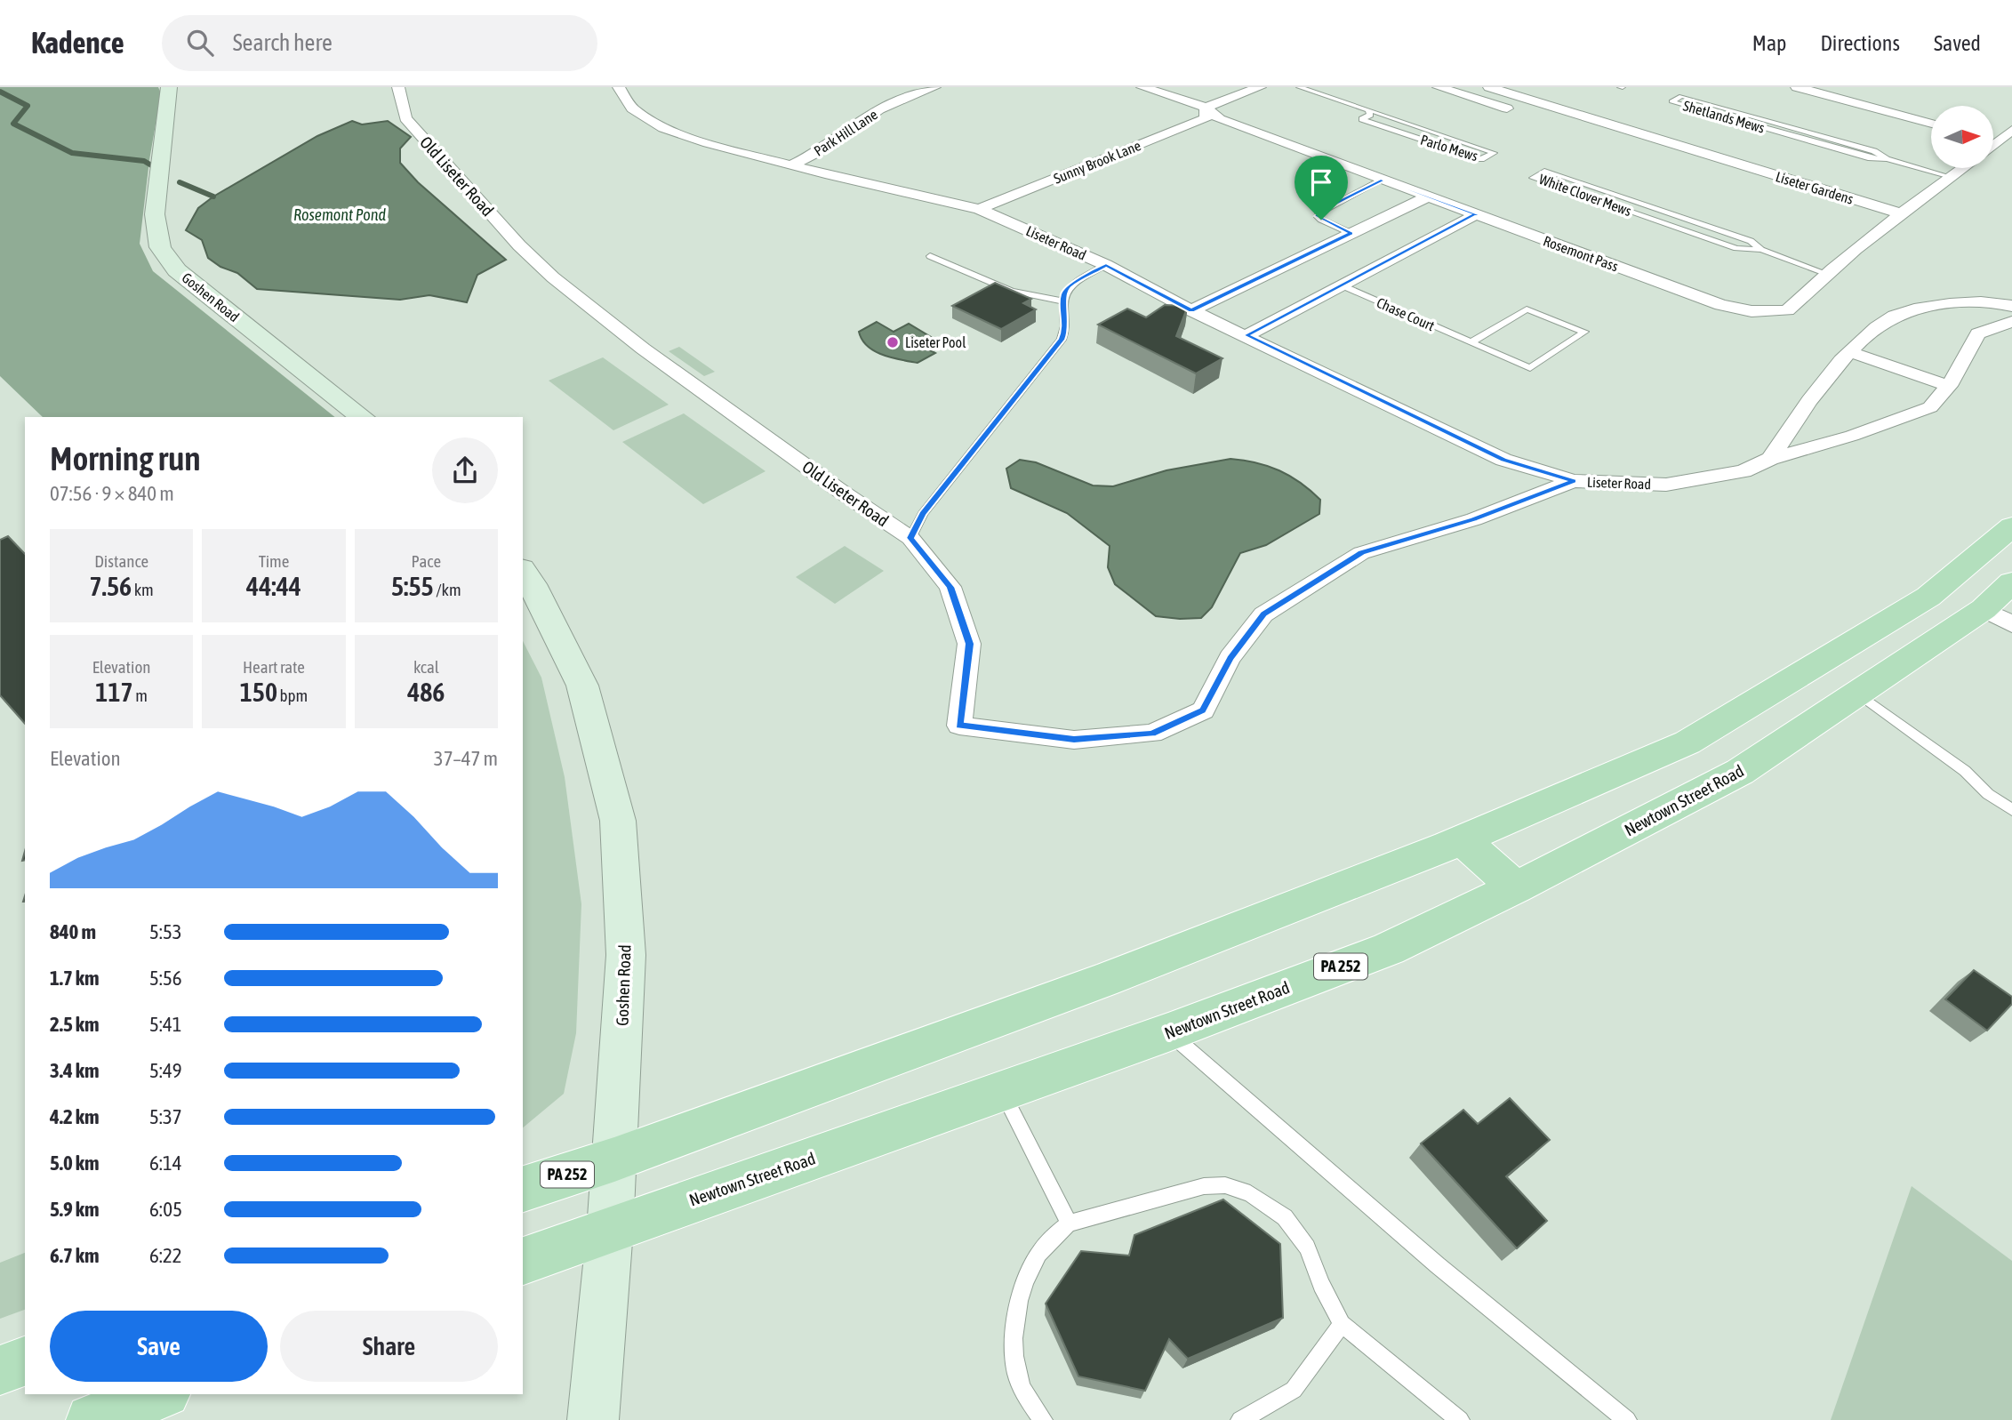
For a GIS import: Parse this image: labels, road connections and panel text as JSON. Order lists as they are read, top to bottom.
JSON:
{
  "streets": {
    "main road": ["Goshen Road", "Newtown Street Road", "PA 252"],
    "street": [
      "Park Hill Lane",
      "Sunny Brook Lane",
      "Old Liseter Road",
      "Liseter Gardens",
      "Liseter Road",
      "Rosemont Pass"
    ],
    "lane": [
      "Shetlands Mews",
      "Parlo Mews",
      "White Clover Mews",
      "Chase Court"
    ]
  },
  "crossings": [
    ["Shetlands Mews", "Rosemont Pass"],
    ["Park Hill Lane", "Liseter Road"],
    ["Sunny Brook Lane", "Liseter Road"],
    ["Sunny Brook Lane", "Rosemont Pass"],
    ["Old Liseter Road", "Liseter Road"],
    ["Liseter Gardens", "Rosemont Pass"],
    ["White Clover Mews", "Rosemont Pass"],
    ["Goshen Road", "Newtown Street Road"],
    ["Goshen Road", "PA 252"]
  ],
  "water": ["Rosemont Pond"],
  "places": ["Liseter Pool"],
  "north": "right",
  "page": {
    "header": "Kadence",
    "search": "Search here",
    "nav": ["Map", "Directions", "Saved"],
    "heading": ["Morning run", "07:56 · 9 × 840 m"],
    "stats": [
      ["Distance", "7.56 km"],
      ["Time", "44:44"],
      ["Pace", "5:55 /km"],
      ["Elevation", "117 m"],
      ["Heart rate", "150 bpm"],
      ["kcal", "486"]
    ],
    "chart": ["Elevation", "37–47 m"],
    "list": [
      {
        "name": "840 m",
        "note": "5:53"
      },
      {
        "name": "1.7 km",
        "note": "5:56"
      },
      {
        "name": "2.5 km",
        "note": "5:41"
      },
      {
        "name": "3.4 km",
        "note": "5:49"
      },
      {
        "name": "4.2 km",
        "note": "5:37"
      },
      {
        "name": "5.0 km",
        "note": "6:14"
      },
      {
        "name": "5.9 km",
        "note": "6:05"
      },
      {
        "name": "6.7 km",
        "note": "6:22"
      }
    ],
    "buttons": ["Save", "Share"]
  }
}
